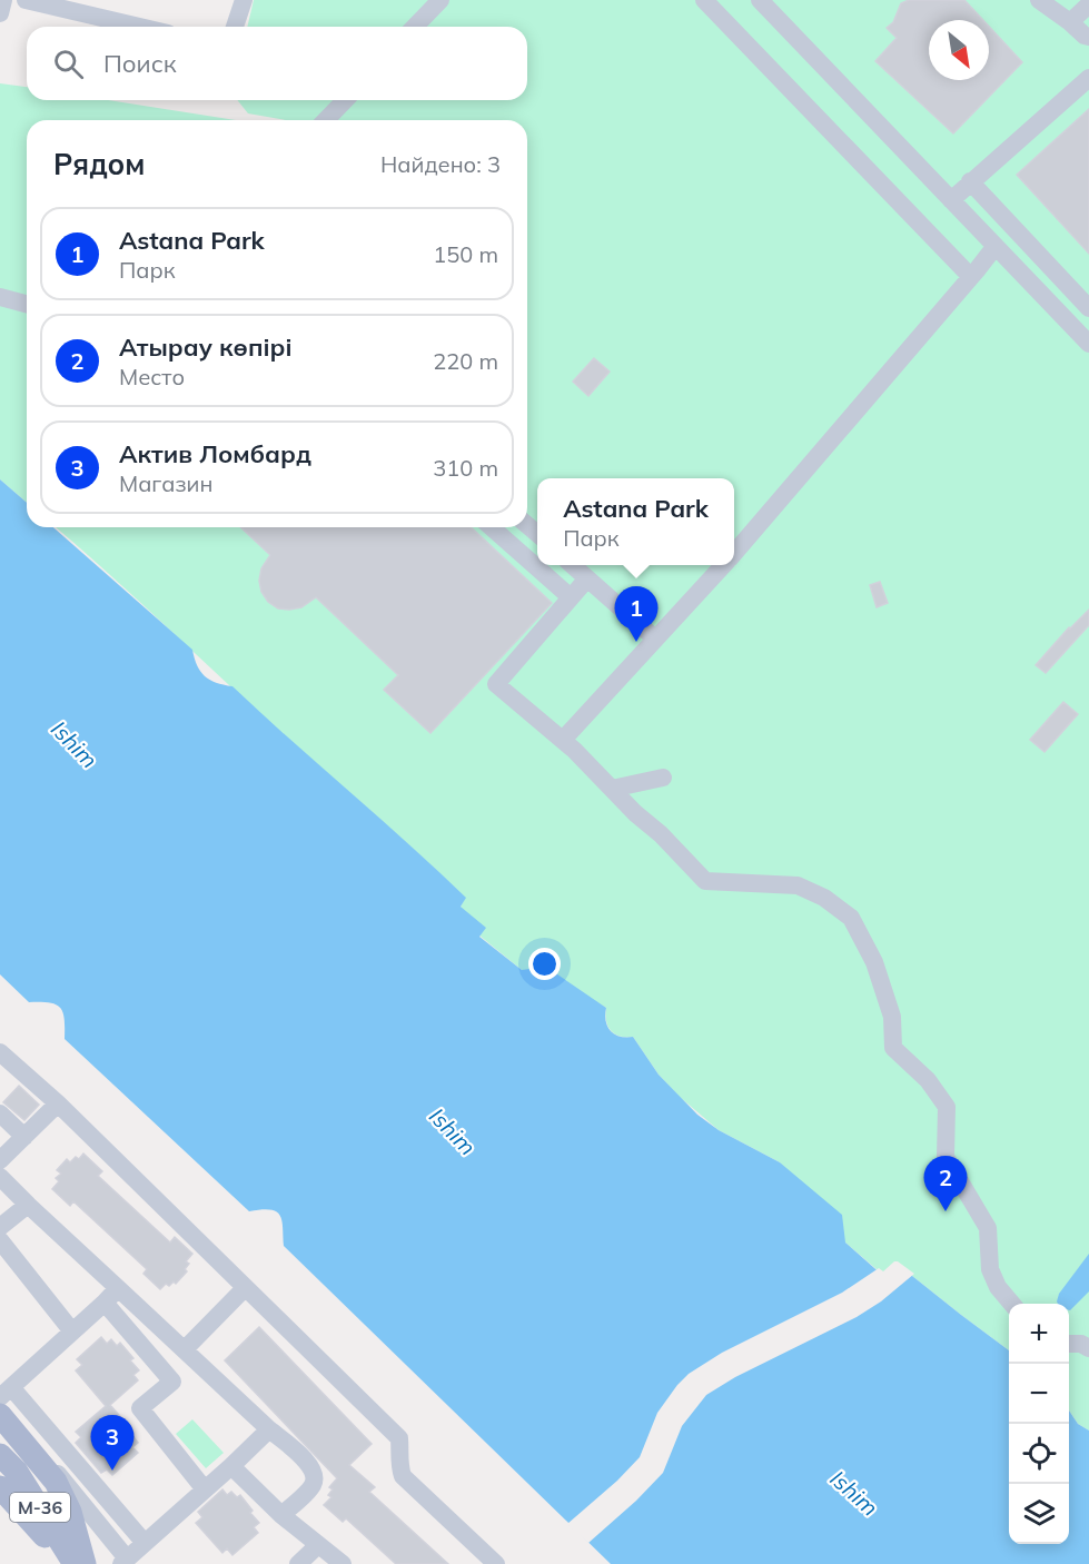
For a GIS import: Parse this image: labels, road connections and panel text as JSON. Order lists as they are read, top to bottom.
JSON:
{
  "streets": {
    "main road": ["M-36"]
  },
  "water": ["Ishim"],
  "north": "bottom right",
  "page": {
    "search": "Поиск",
    "heading": ["Рядом", "Найдено: 3"],
    "list": [
      {
        "mark": "1",
        "name": "Astana Park",
        "note": "Парк",
        "value": "150 m"
      },
      {
        "mark": "2",
        "name": "Атырау көпірі",
        "note": "Место",
        "value": "220 m"
      },
      {
        "mark": "3",
        "name": "Актив Ломбард",
        "note": "Магазин",
        "value": "310 m"
      }
    ],
    "popup": ["Astana Park", "Парк"],
    "pins": ["1", "2", "3"],
    "map_buttons": ["+", "−"]
  }
}
